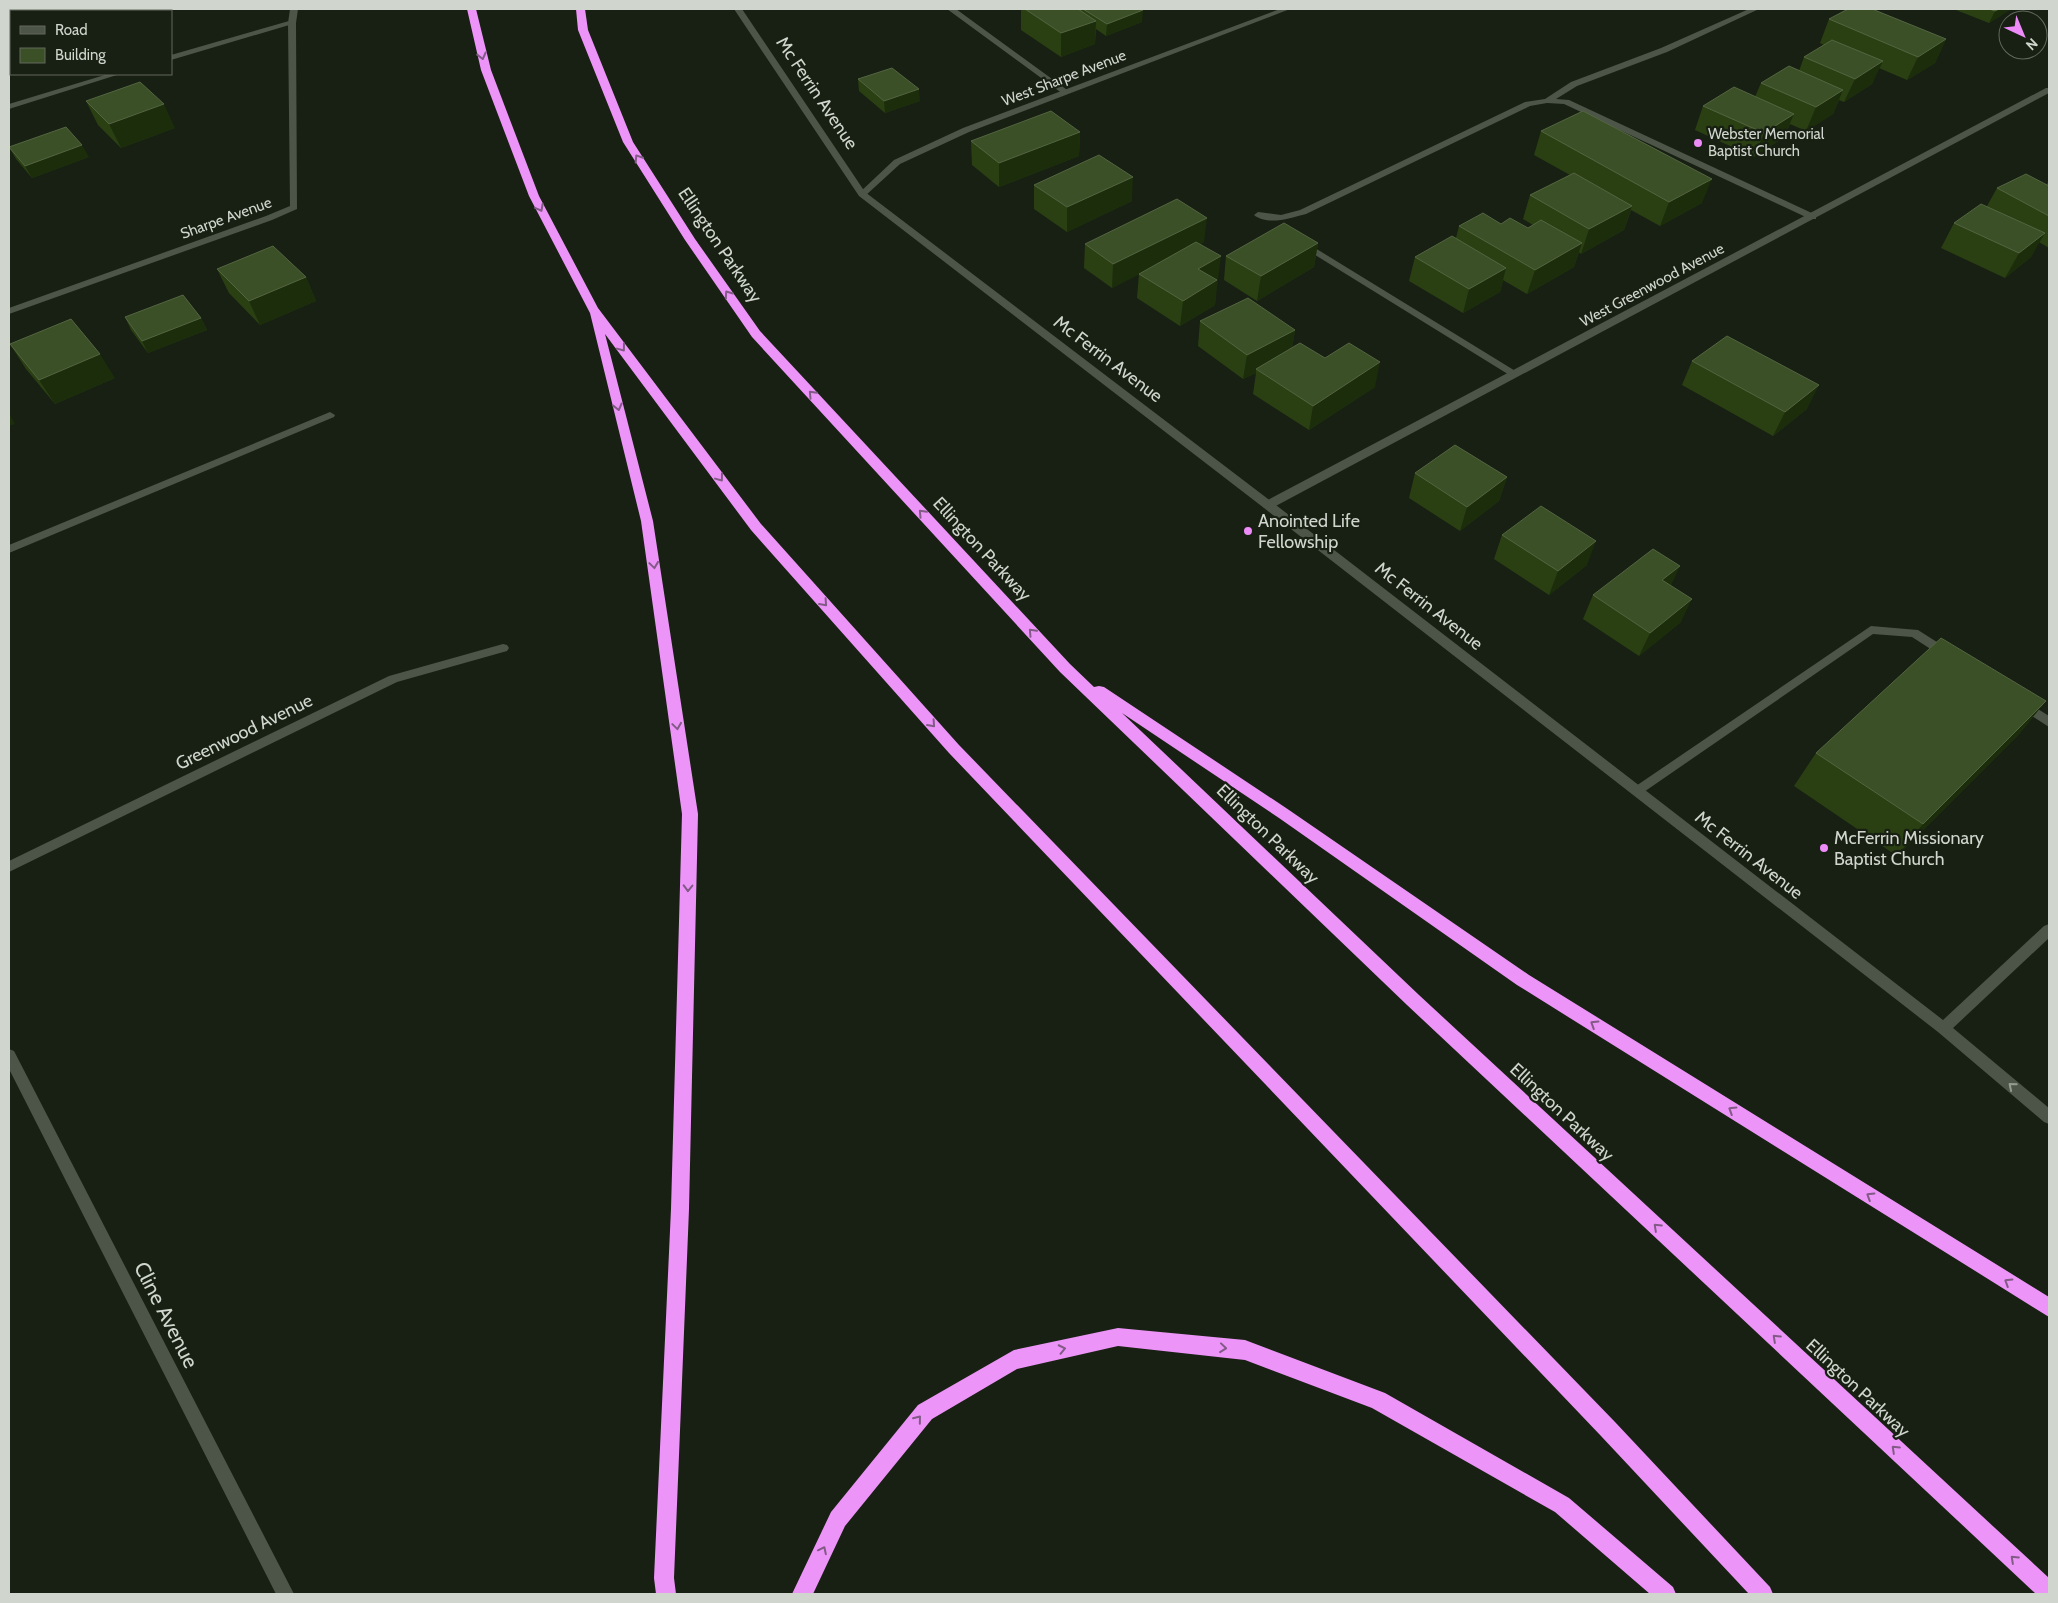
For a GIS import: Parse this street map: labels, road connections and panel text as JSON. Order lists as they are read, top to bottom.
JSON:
{
  "streets": {
    "highway": ["Ellington Parkway"],
    "street": [
      "West Sharpe Avenue",
      "Mc Ferrin Avenue",
      "Sharpe Avenue",
      "West Greenwood Avenue",
      "Greenwood Avenue",
      "Cline Avenue"
    ]
  },
  "crossings": [
    ["West Sharpe Avenue", "Mc Ferrin Avenue"],
    ["Mc Ferrin Avenue", "West Greenwood Avenue"]
  ],
  "places": ["Webster Memorial Baptist Church", "Anointed Life Fellowship", "McFerrin Missionary Baptist Church"],
  "legend": ["Road", "Building"],
  "north": "bottom right"
}
